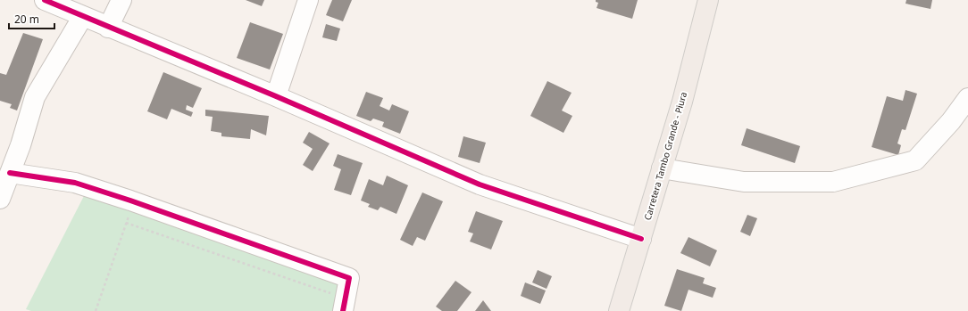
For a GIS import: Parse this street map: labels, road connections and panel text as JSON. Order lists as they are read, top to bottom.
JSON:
{
  "streets": {
    "main road": ["Carretera Tambo Grande - Piura"]
  },
  "scale_bar": "20 m"
}
